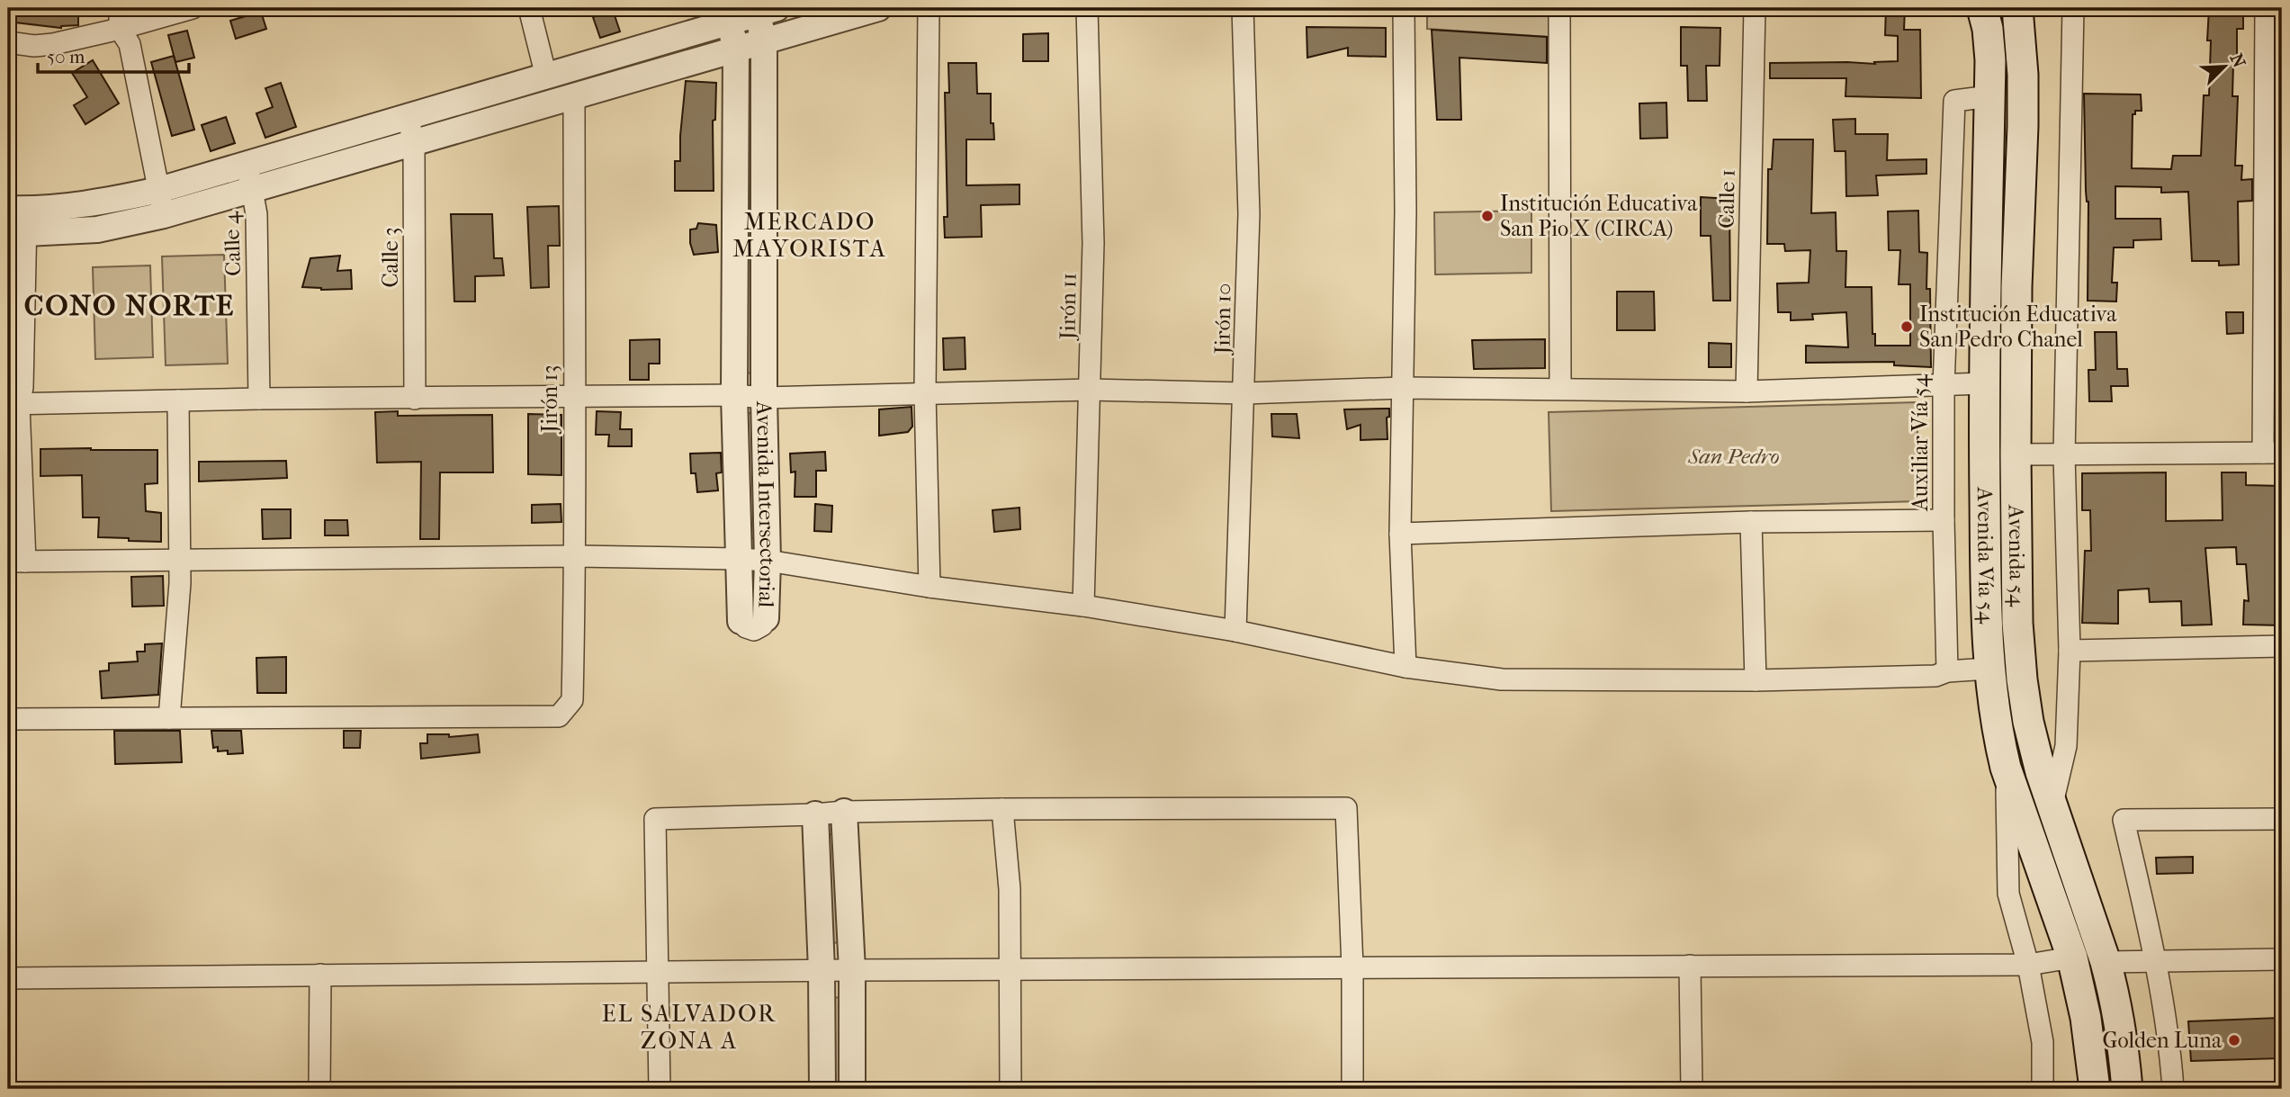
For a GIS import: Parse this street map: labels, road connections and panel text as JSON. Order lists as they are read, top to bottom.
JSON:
{
  "streets": {
    "main road": ["Avenida Vía 54", "Avenida 54"],
    "street": [
      "Calle 1",
      "Calle 4",
      "Calle 3",
      "Jirón 11",
      "Jirón 10",
      "Jirón 13",
      "Auxiliar Vía 54",
      "Avenida Intersectorial"
    ]
  },
  "crossings": [
    ["Auxiliar Vía 54", "Avenida Vía 54"]
  ],
  "districts": ["MERCADO MAYORISTA", "CONO NORTE", "EL SALVADOR ZONA A"],
  "parks": ["San Pedro"],
  "places": ["Institución Educativa San Pio X (CIRCA)", "Institución Educativa San Pedro Chanel", "Golden Luna"],
  "scale_bar": "50 m",
  "north": "top right"
}
